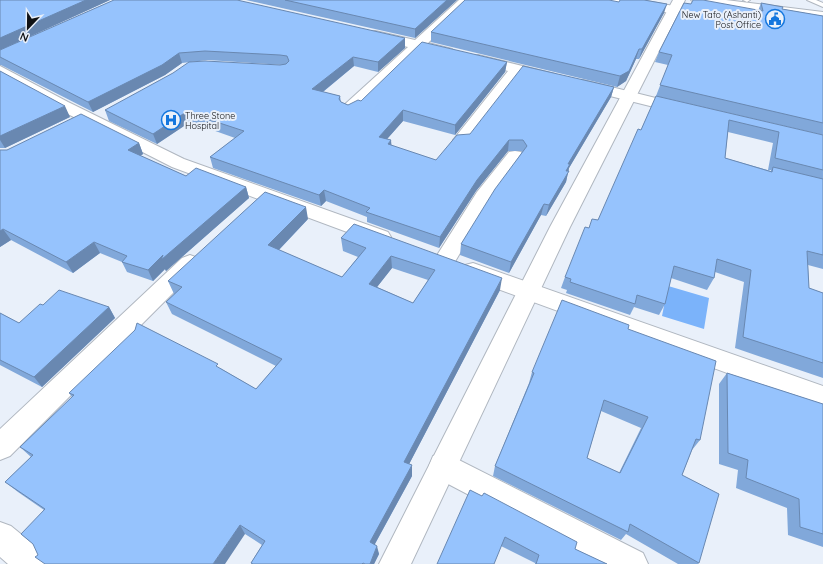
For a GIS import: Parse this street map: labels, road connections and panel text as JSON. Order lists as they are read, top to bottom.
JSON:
{
  "places": {
    "public building": ["New Tafo (Ashanti) Post Office"],
    "hospital": ["Three Stone Hospital"]
  },
  "north": "bottom"
}
